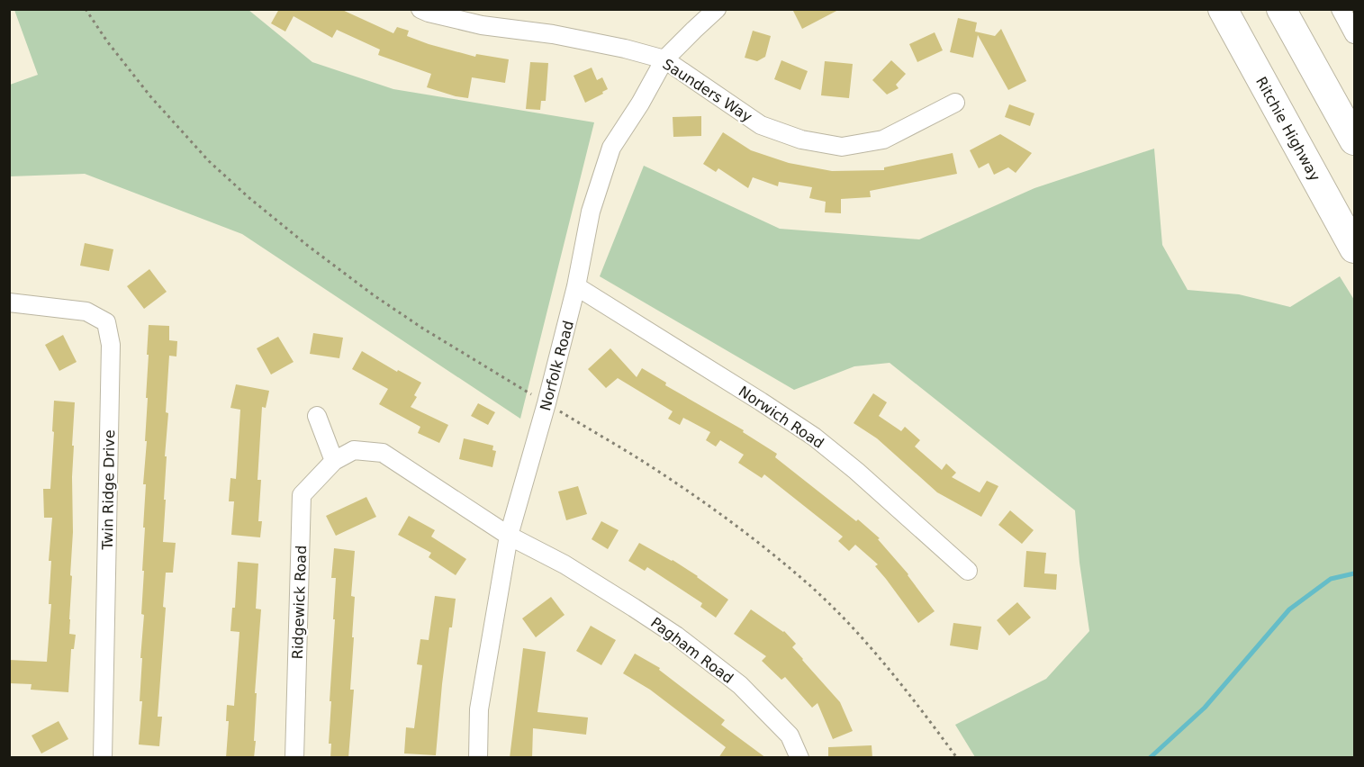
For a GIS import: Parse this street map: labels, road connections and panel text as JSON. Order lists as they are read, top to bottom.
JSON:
{
  "streets": {
    "main road": ["Ritchie Highway"],
    "street": [
      "Saunders Way",
      "Norfolk Road",
      "Norwich Road",
      "Twin Ridge Drive",
      "Ridgewick Road",
      "Pagham Road"
    ]
  },
  "crossings": [
    ["Saunders Way", "Norfolk Road"],
    ["Norfolk Road", "Norwich Road"],
    ["Norfolk Road", "Ridgewick Road"],
    ["Norfolk Road", "Pagham Road"],
    ["Ridgewick Road", "Pagham Road"]
  ]
}
